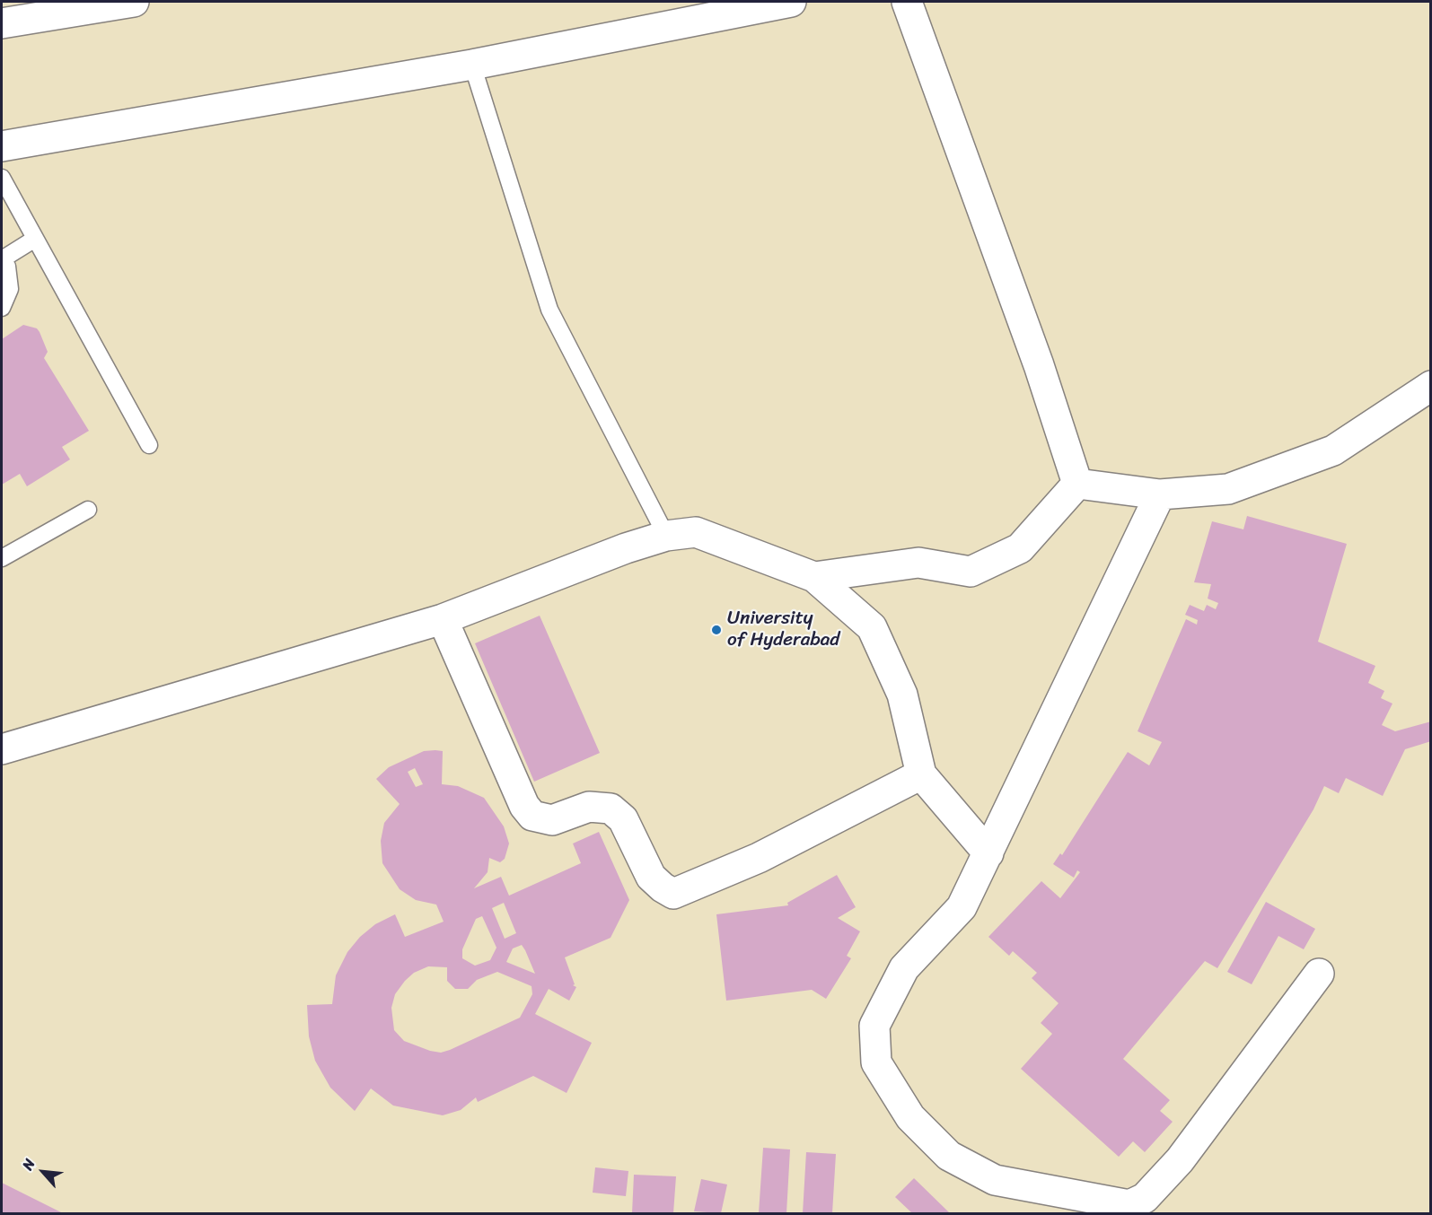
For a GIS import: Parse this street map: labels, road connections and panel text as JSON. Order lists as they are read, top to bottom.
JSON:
{
  "places": ["University of Hyderabad"],
  "north": "top left"
}
